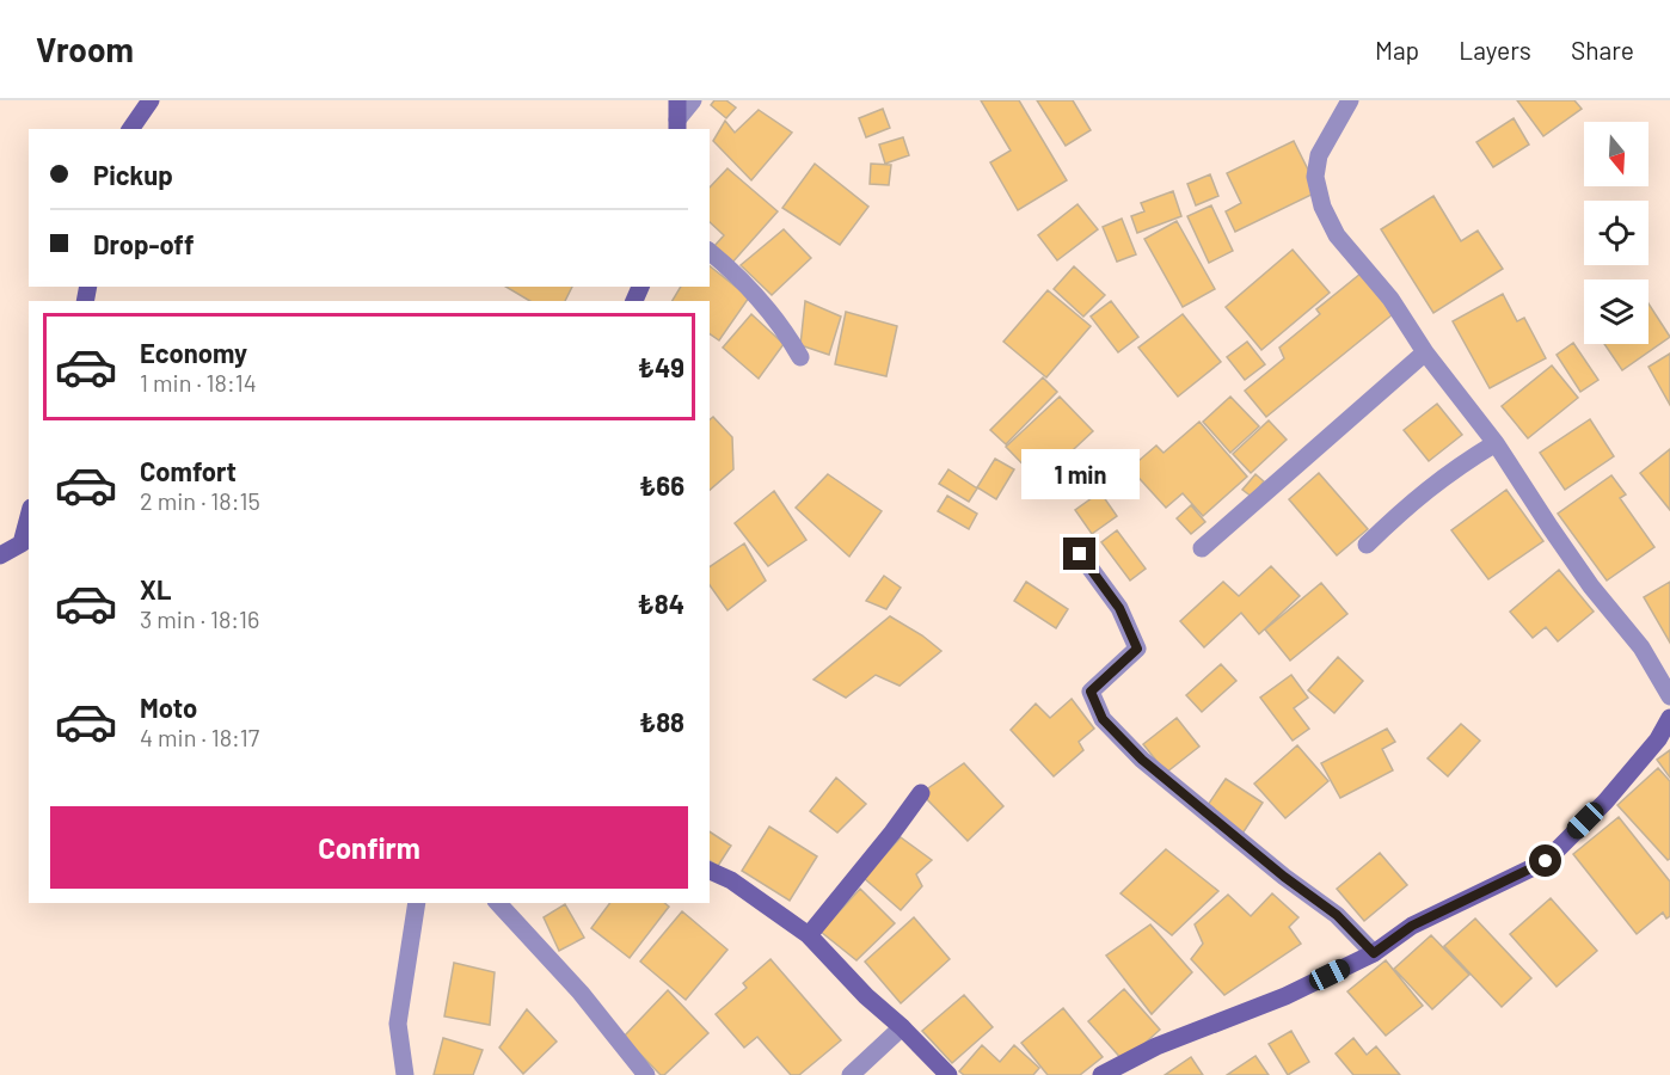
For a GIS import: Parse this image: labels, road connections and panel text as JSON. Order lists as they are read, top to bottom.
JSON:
{
  "north": "bottom",
  "page": {
    "header": "Vroom",
    "nav": ["Map", "Layers", "Share"],
    "banner": ["Pickup", "Drop-off"],
    "list": [
      {
        "name": "Economy",
        "note": "1 min · 18:14",
        "value": "₺49"
      },
      {
        "name": "Comfort",
        "note": "2 min · 18:15",
        "value": "₺66"
      },
      {
        "name": "XL",
        "note": "3 min · 18:16",
        "value": "₺84"
      },
      {
        "name": "Moto",
        "note": "4 min · 18:17",
        "value": "₺88"
      }
    ],
    "bubble": "1 min",
    "buttons": "Confirm"
  }
}
